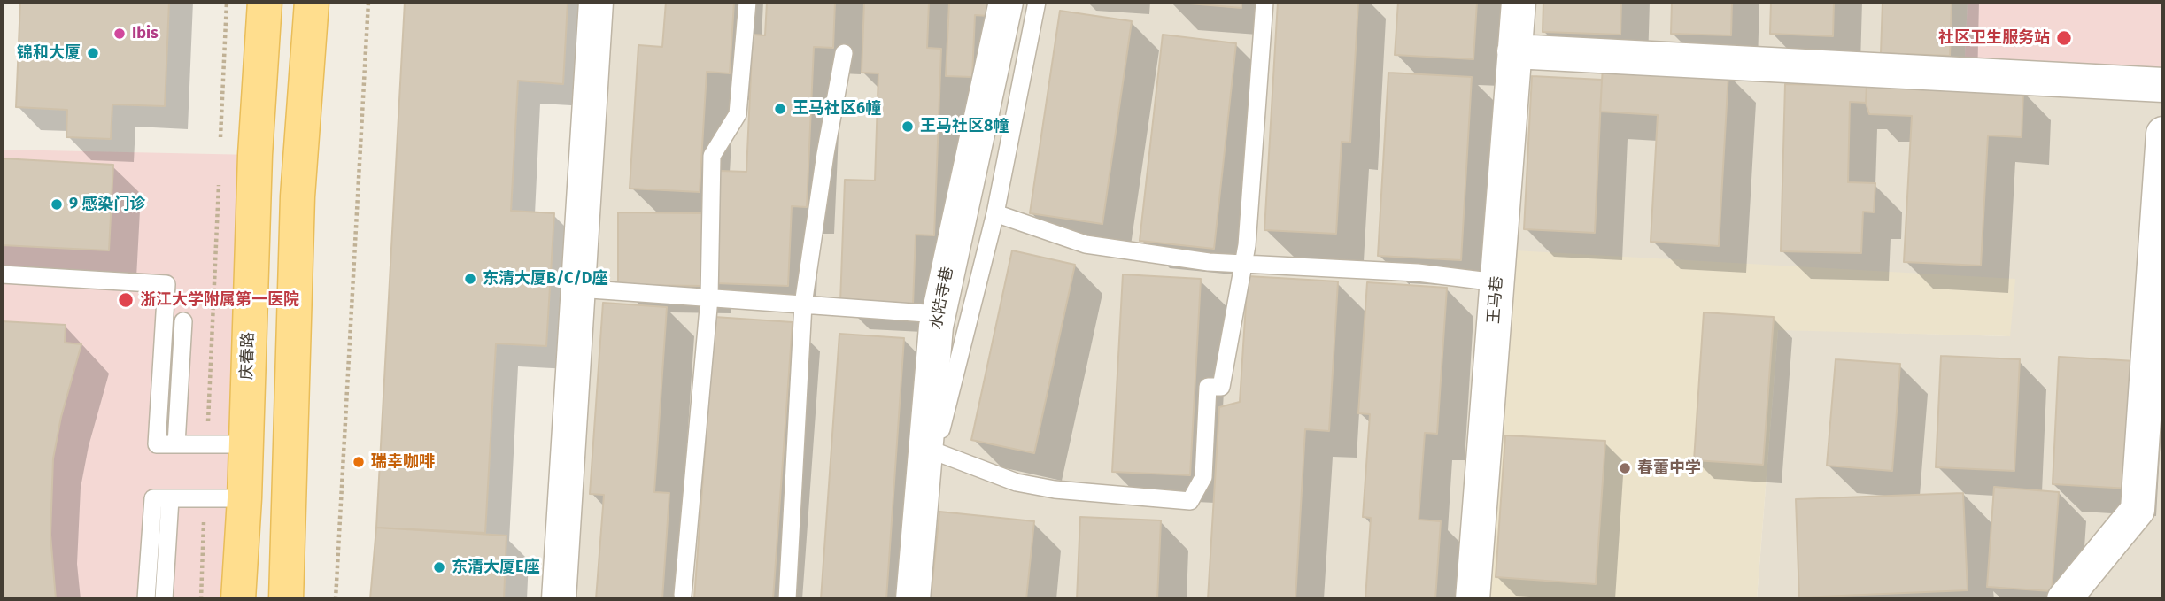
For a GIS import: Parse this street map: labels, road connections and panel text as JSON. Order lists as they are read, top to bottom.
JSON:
{
  "streets": {
    "main road": ["庆春路"],
    "street": ["水陆寺巷", "王马巷"]
  },
  "places": [
    "Ibis",
    "社区卫生服务站",
    "锦和大厦",
    "王马社区6幢",
    "王马社区8幢",
    "9 感染门诊",
    "东清大厦B/C/D座",
    "浙江大学附属第一医院",
    "瑞幸咖啡",
    "春蕾中学",
    "东清大厦E座"
  ]
}
